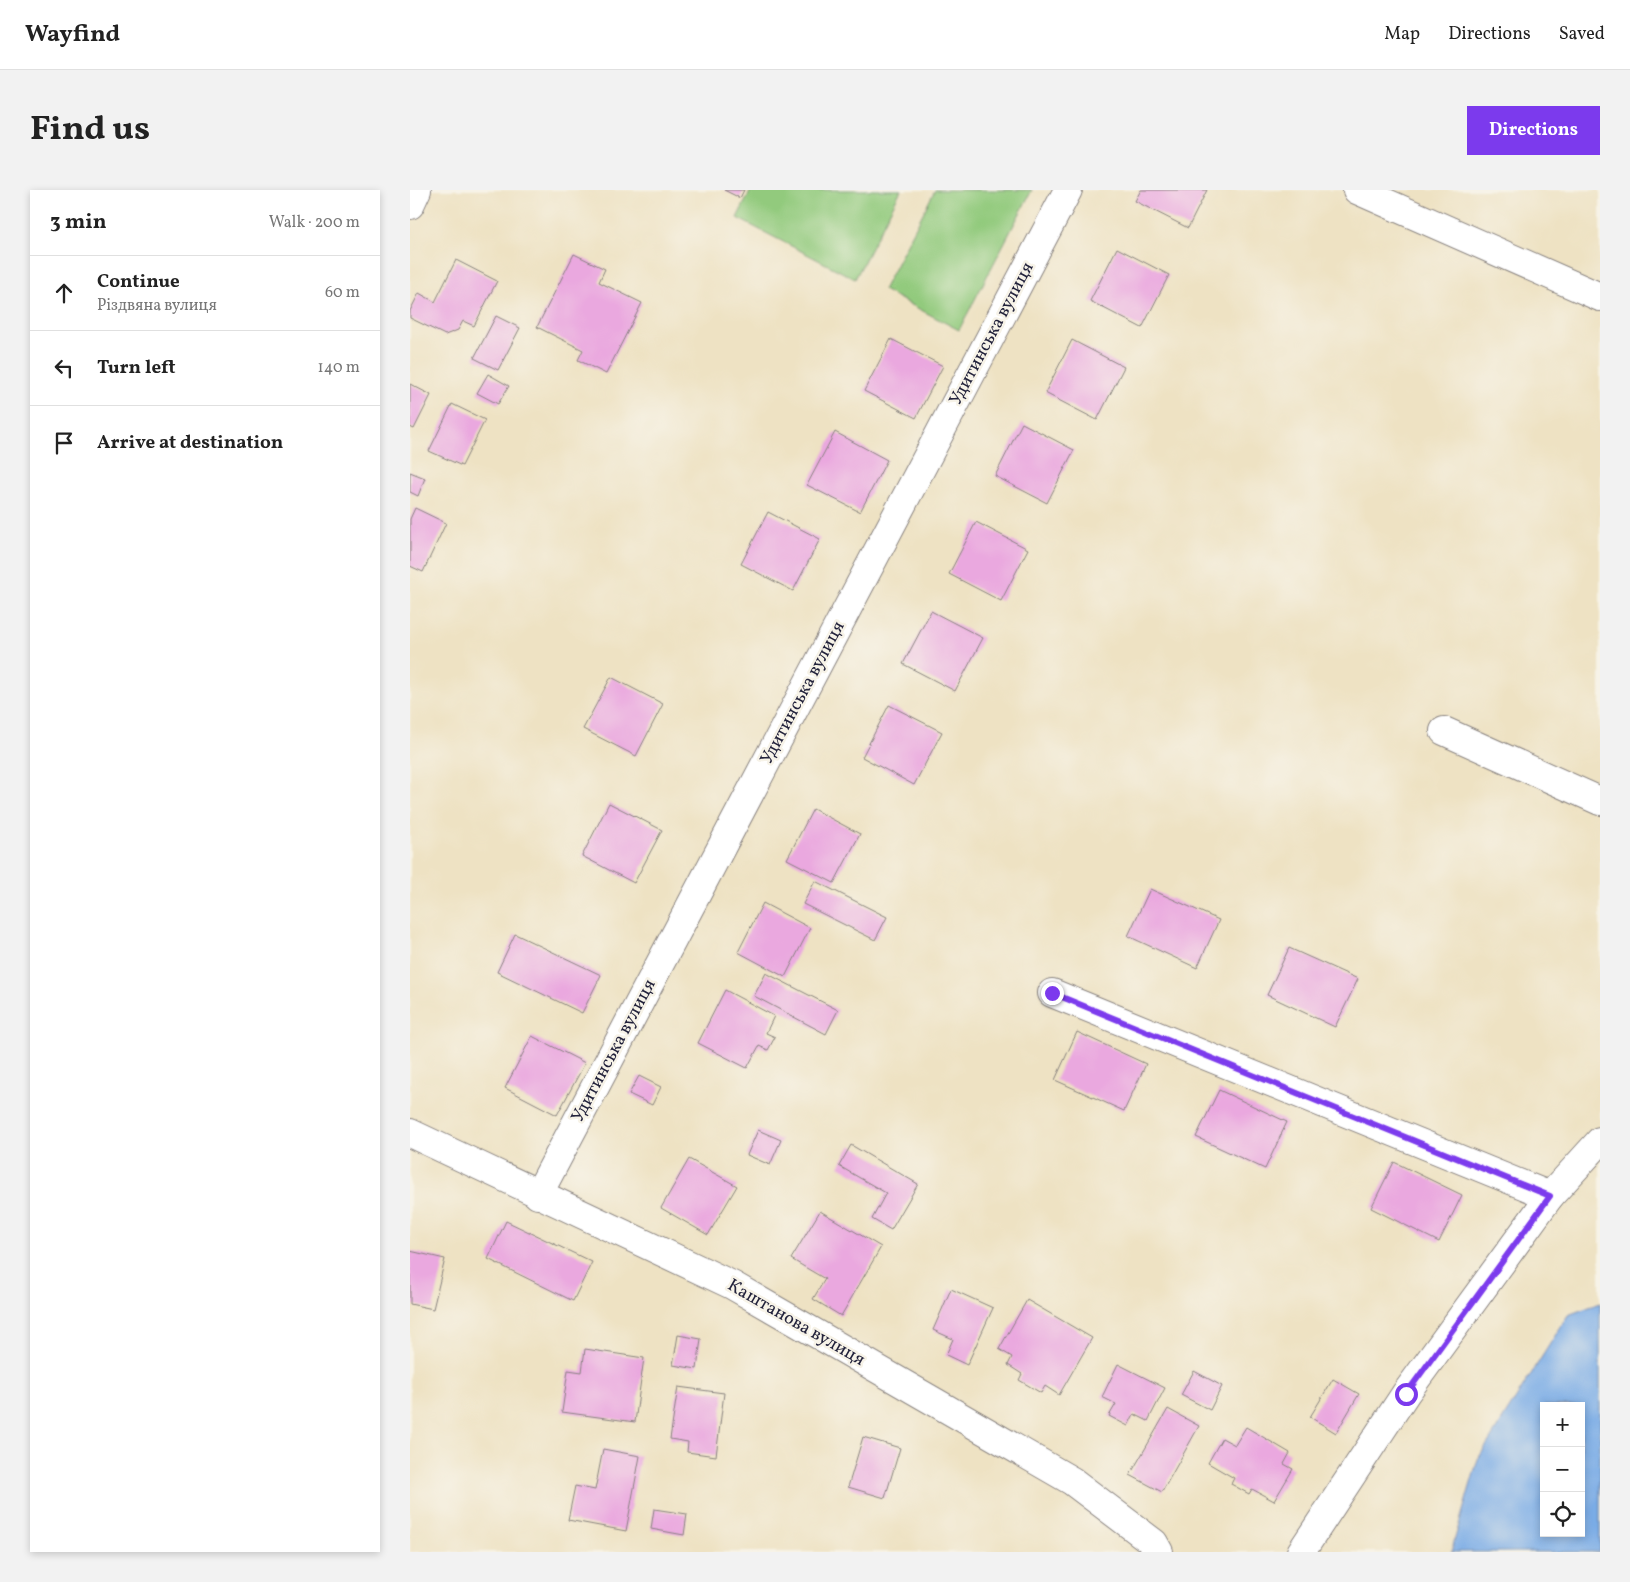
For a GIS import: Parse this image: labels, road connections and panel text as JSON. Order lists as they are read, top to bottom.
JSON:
{
  "streets": {
    "street": ["Удитинська вулиця", "Каштанова вулиця"]
  },
  "crossings": [
    ["Удитинська вулиця", "Каштанова вулиця"]
  ],
  "page": {
    "header": "Wayfind",
    "nav": ["Map", "Directions", "Saved"],
    "title": "Find us",
    "buttons": "Directions",
    "heading": ["3 min", "Walk · 200 m"],
    "list": [
      ["Continue", "Різдвяна вулиця", "60 m"],
      ["Turn left", "140 m"],
      "Arrive at destination"
    ],
    "map_buttons": ["+", "−"]
  }
}
